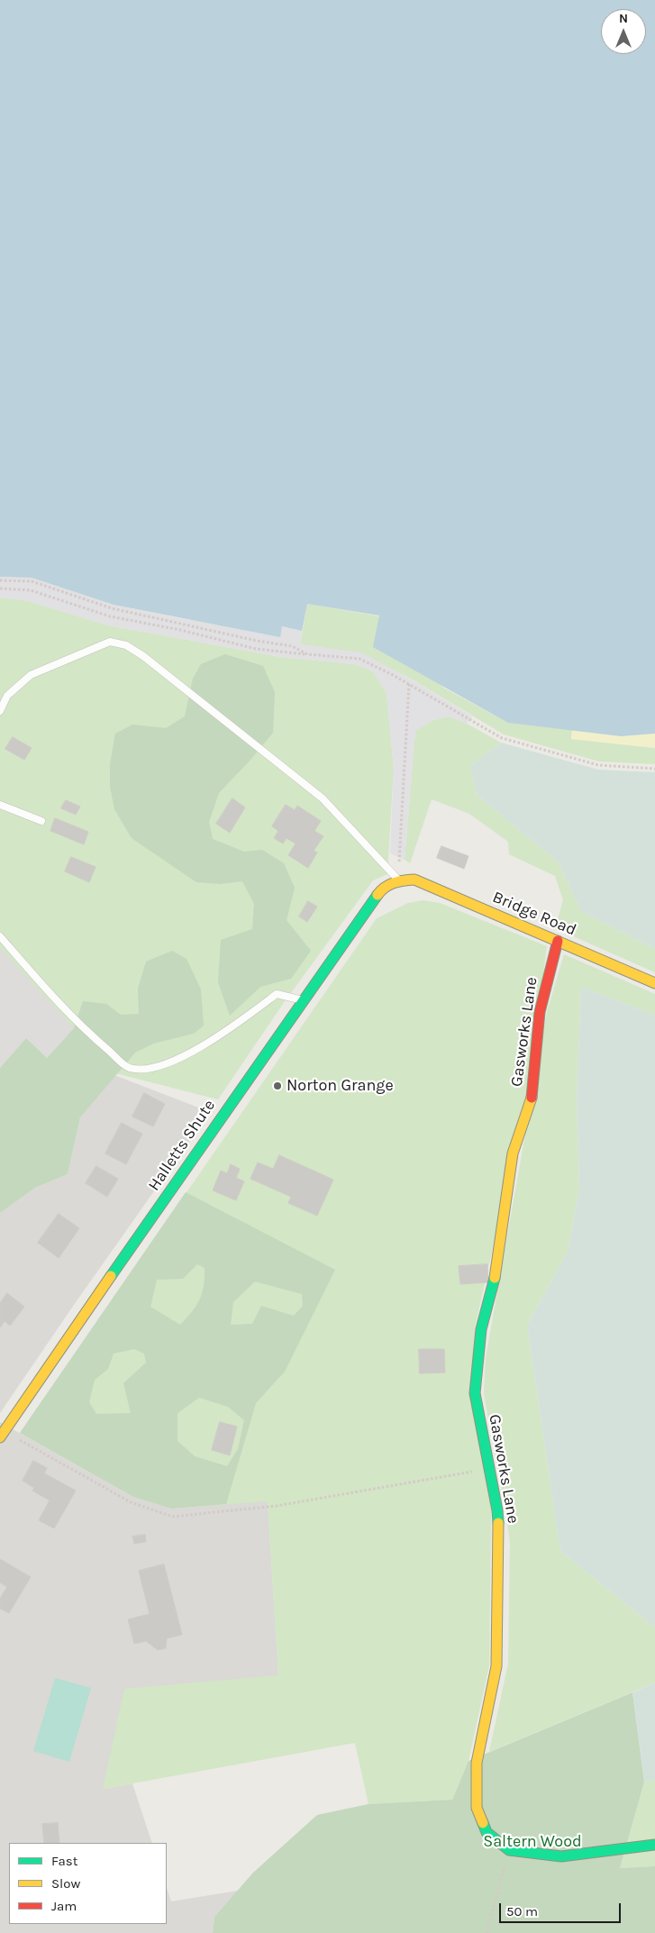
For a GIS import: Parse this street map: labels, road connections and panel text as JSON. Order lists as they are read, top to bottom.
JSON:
{
  "streets": {
    "street": ["Bridge Road", "Gasworks Lane", "Halletts Shute"]
  },
  "crossings": [
    ["Bridge Road", "Gasworks Lane"],
    ["Bridge Road", "Halletts Shute"]
  ],
  "parks": ["Saltern Wood"],
  "places": ["Norton Grange"],
  "legend": ["Fast", "Slow", "Jam"],
  "scale_bar": "50 m",
  "north": "top"
}
